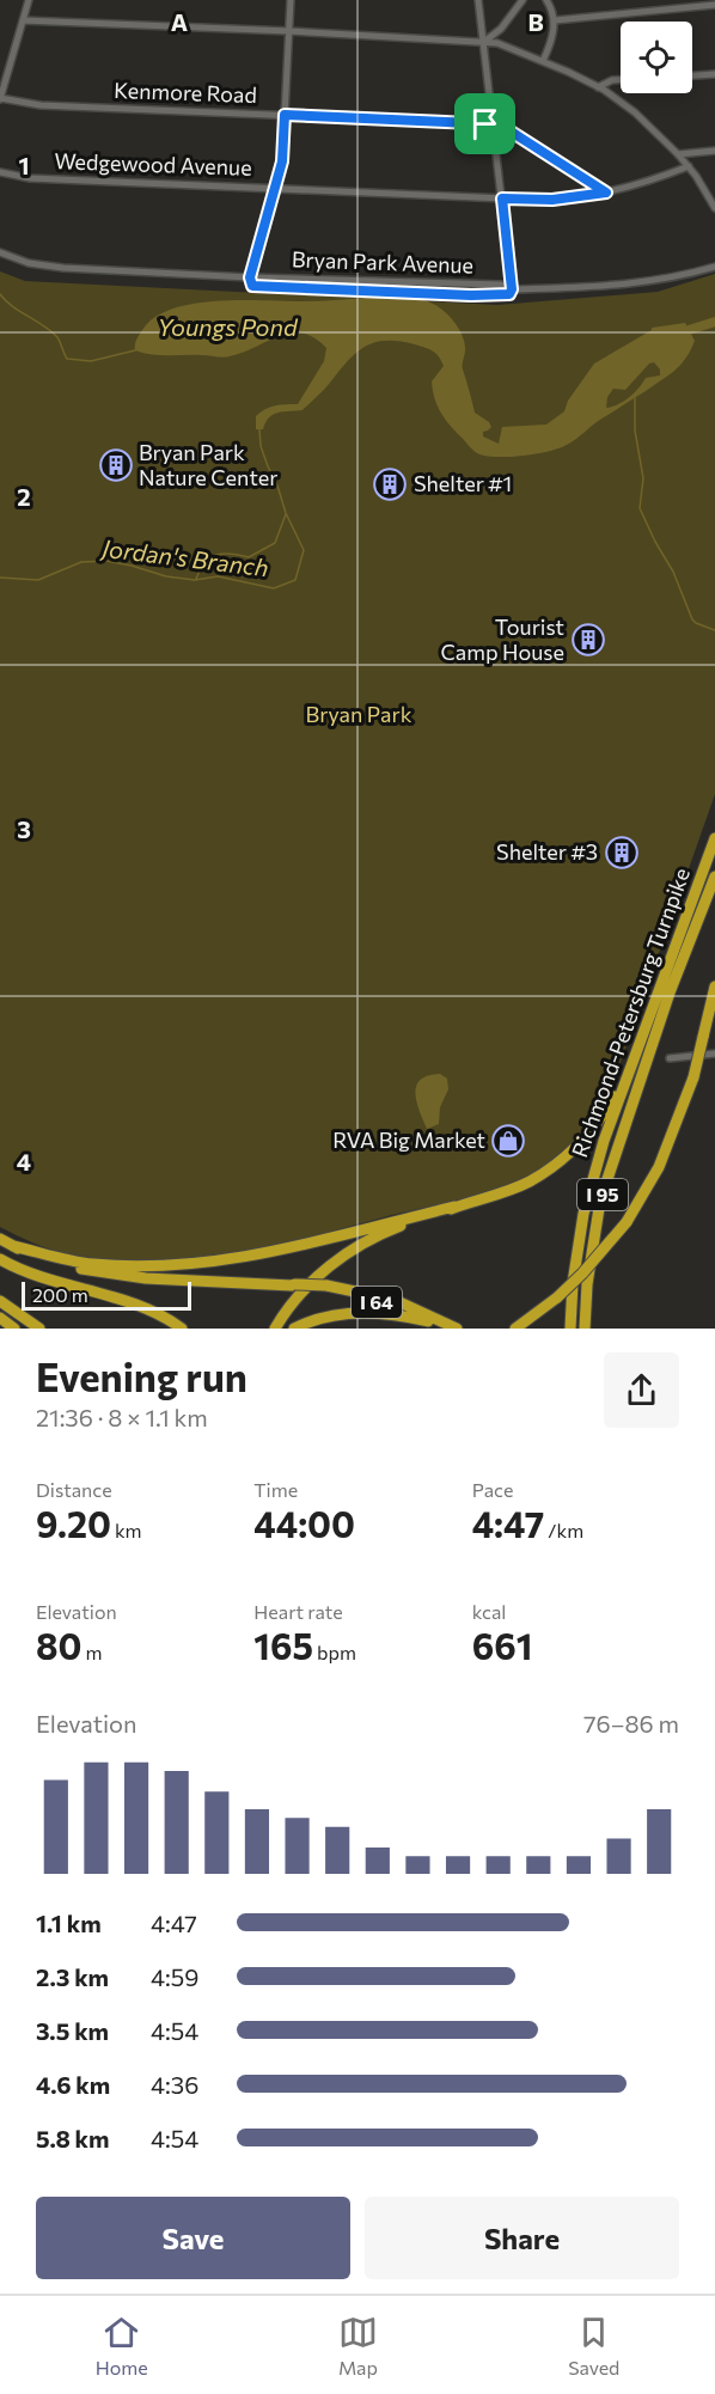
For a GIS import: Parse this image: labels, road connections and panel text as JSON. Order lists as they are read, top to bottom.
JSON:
{
  "streets": {
    "highway": ["Richmond-Petersburg Turnpike", "I 95", "I 64"],
    "street": ["Kenmore Road", "Wedgewood Avenue", "Bryan Park Avenue"]
  },
  "crossings": [
    ["Kenmore Road", "Wedgewood Avenue"]
  ],
  "water": ["Youngs Pond", "Jordan's Branch"],
  "parks": ["Bryan Park"],
  "places": {
    "building": [
      "Bryan Park Nature Center",
      "Shelter #1",
      "Tourist Camp House",
      "Shelter #3"
    ],
    "shop": ["RVA Big Market"]
  },
  "scale_bar": "200 m",
  "page": {
    "scale": "200 m",
    "heading": ["Evening run", "21:36 · 8 × 1.1 km"],
    "stats": [
      ["Distance", "9.20 km"],
      ["Time", "44:00"],
      ["Pace", "4:47 /km"],
      ["Elevation", "80 m"],
      ["Heart rate", "165 bpm"],
      ["kcal", "661"]
    ],
    "chart": ["Elevation", "76–86 m"],
    "list": [
      {
        "name": "1.1 km",
        "note": "4:47"
      },
      {
        "name": "2.3 km",
        "note": "4:59"
      },
      {
        "name": "3.5 km",
        "note": "4:54"
      },
      {
        "name": "4.6 km",
        "note": "4:36"
      },
      {
        "name": "5.8 km",
        "note": "4:54"
      }
    ],
    "buttons": ["Save", "Share"],
    "tabs": ["Home", "Map", "Saved"]
  },
  "grid": {
    "columns": ["A", "B"],
    "rows": [
      "1",
      "2",
      "3",
      "4"
    ]
  }
}
